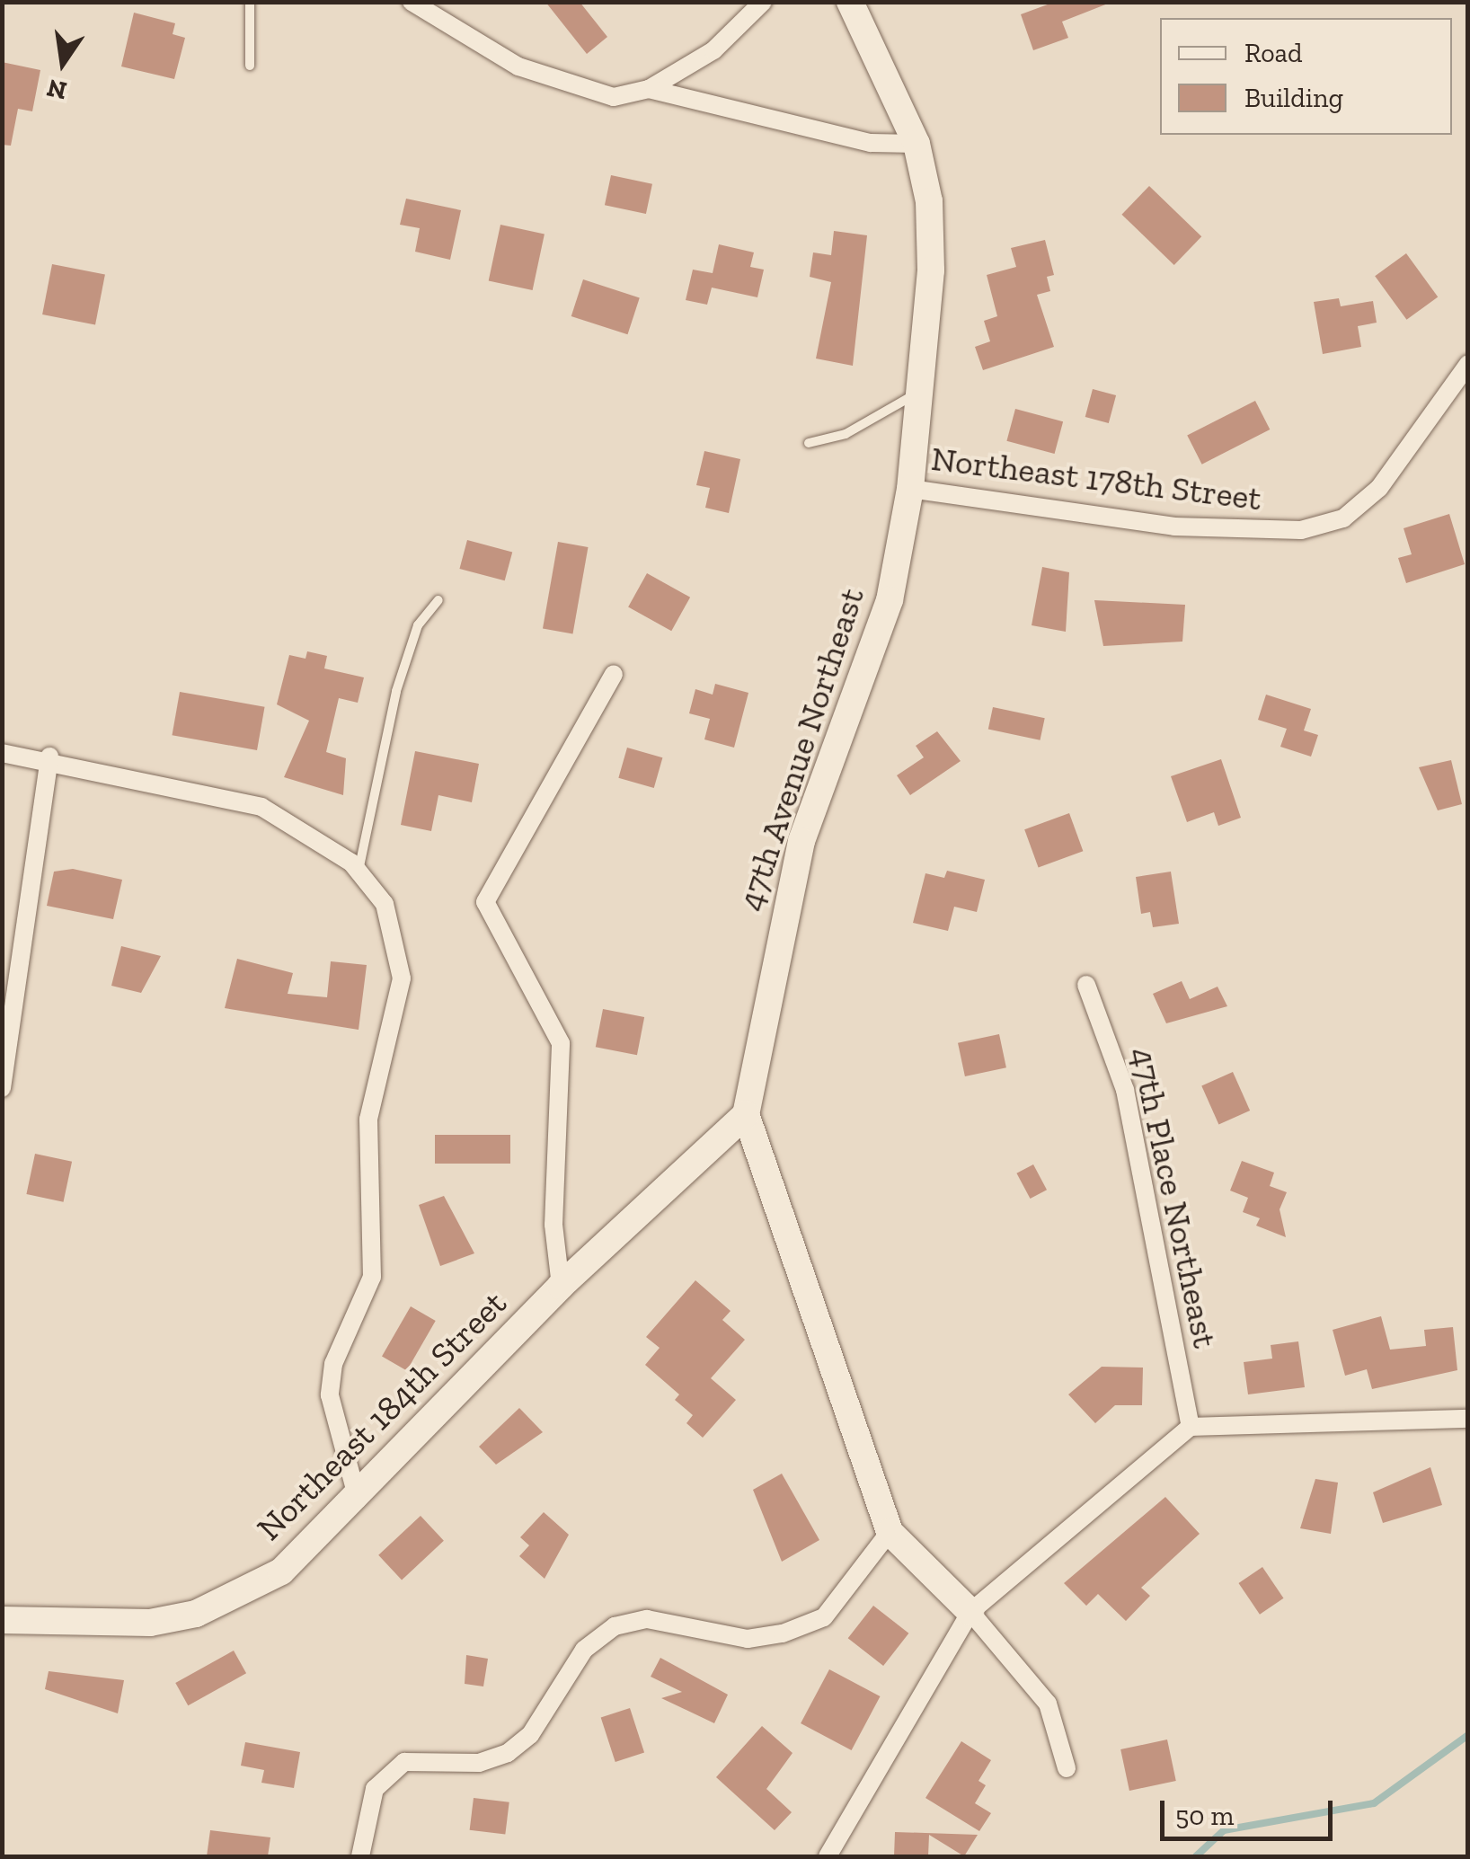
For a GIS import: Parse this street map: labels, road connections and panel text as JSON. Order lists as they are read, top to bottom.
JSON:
{
  "streets": {
    "street": [
      "Northeast 178th Street",
      "47th Avenue Northeast",
      "47th Place Northeast",
      "Northeast 184th Street"
    ]
  },
  "crossings": [
    ["Northeast 178th Street", "47th Avenue Northeast"],
    ["47th Avenue Northeast", "Northeast 184th Street"]
  ],
  "legend": ["Road", "Building"],
  "scale_bar": "50 m",
  "north": "bottom"
}
